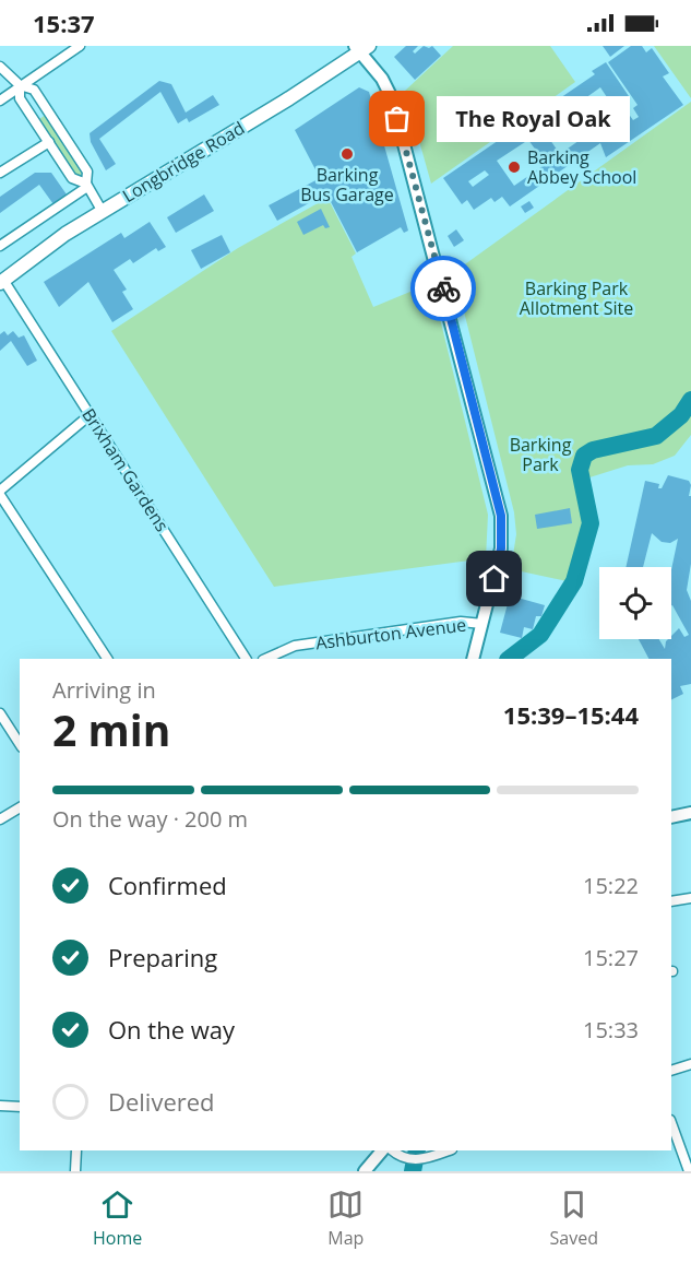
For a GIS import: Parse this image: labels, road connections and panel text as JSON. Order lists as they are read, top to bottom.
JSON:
{
  "streets": {
    "main road": ["Longbridge Road"],
    "street": ["Brixham Gardens", "Ashburton Avenue"]
  },
  "crossings": [
    ["Longbridge Road", "Brixham Gardens"]
  ],
  "parks": ["Barking Park Allotment Site", "Barking Park"],
  "places": ["The Royal Oak", "Barking Bus Garage", "Barking Abbey School"],
  "page": {
    "status": "15:37",
    "bubble": "The Royal Oak",
    "heading": ["2 min", "Arriving in", "15:39–15:44"],
    "bar": "On the way · 200 m",
    "list": [
      ["Confirmed", "15:22"],
      ["Preparing", "15:27"],
      ["On the way", "15:33"],
      "Delivered"
    ],
    "tabs": ["Home", "Map", "Saved"]
  }
}
